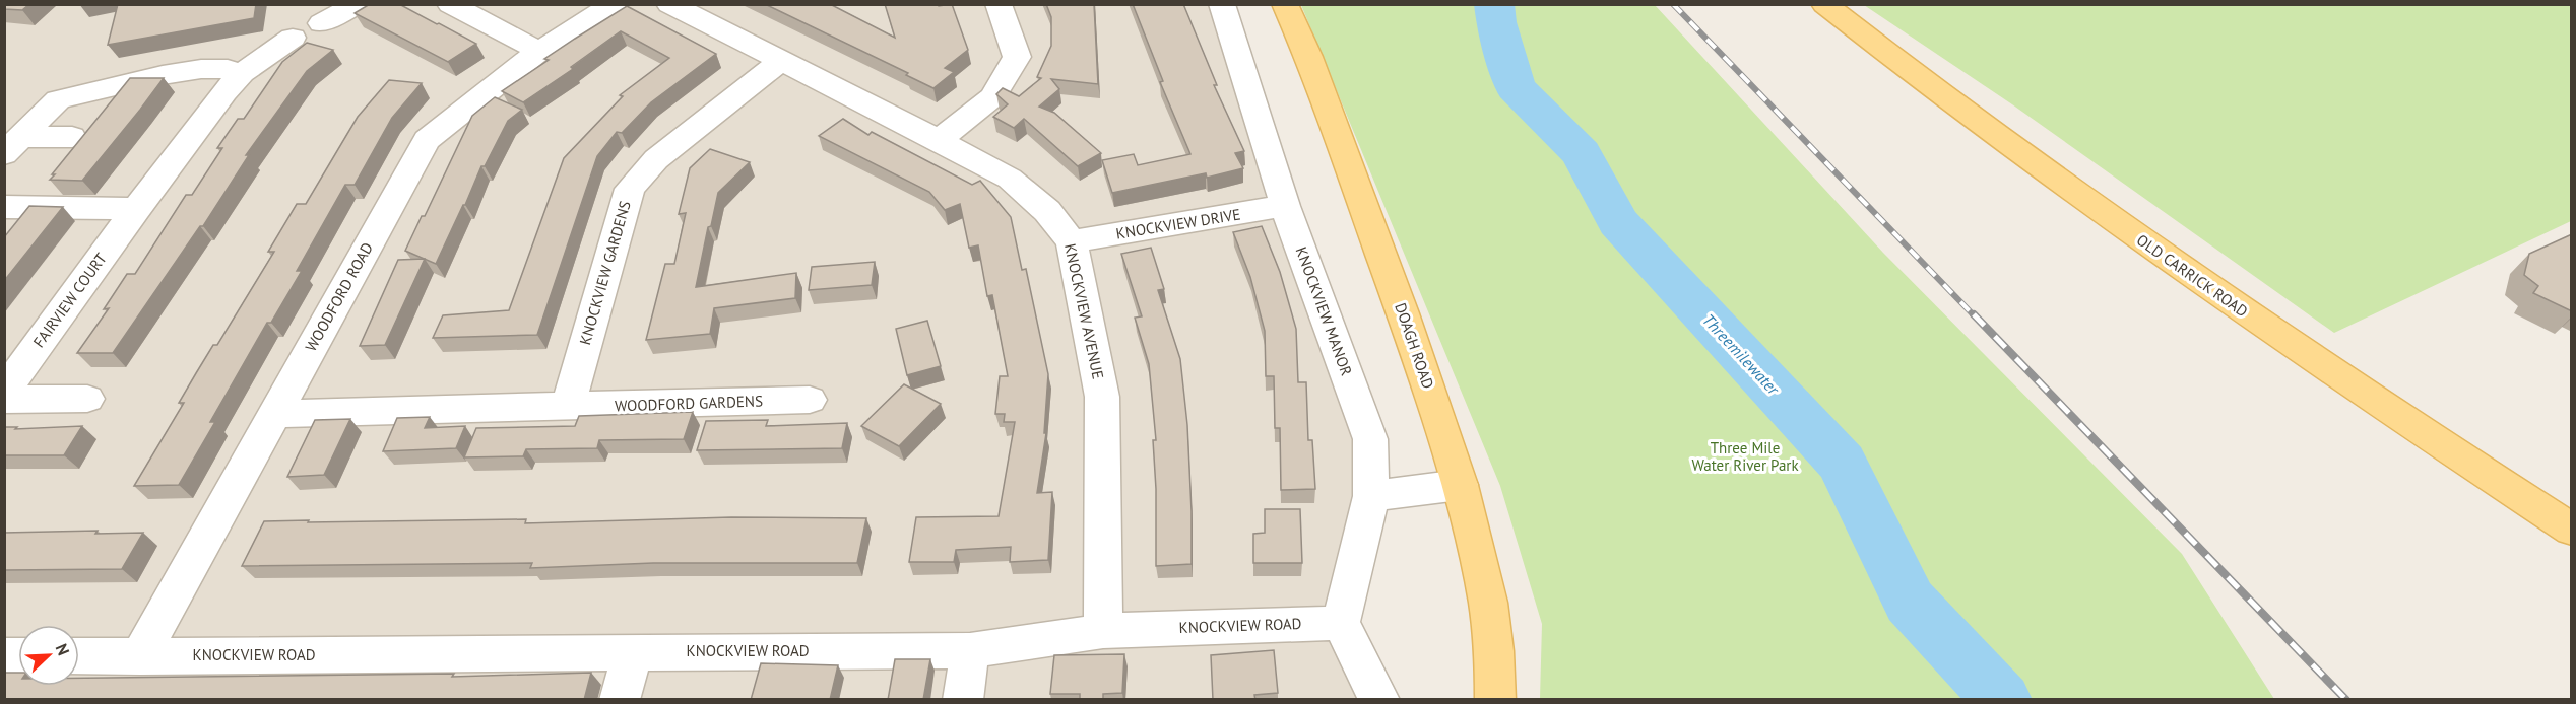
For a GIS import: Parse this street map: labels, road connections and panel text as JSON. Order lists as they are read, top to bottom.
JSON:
{
  "streets": {
    "main road": ["OLD CARRICK ROAD", "DOAGH ROAD"],
    "street": [
      "KNOCKVIEW DRIVE",
      "KNOCKVIEW GARDENS",
      "WOODFORD ROAD",
      "FAIRVIEW COURT",
      "KNOCKVIEW AVENUE",
      "KNOCKVIEW MANOR",
      "WOODFORD GARDENS",
      "KNOCKVIEW ROAD"
    ]
  },
  "crossings": [
    ["KNOCKVIEW DRIVE", "KNOCKVIEW AVENUE"],
    ["KNOCKVIEW DRIVE", "KNOCKVIEW MANOR"],
    ["KNOCKVIEW GARDENS", "KNOCKVIEW AVENUE"],
    ["KNOCKVIEW GARDENS", "WOODFORD GARDENS"],
    ["WOODFORD ROAD", "WOODFORD GARDENS"],
    ["WOODFORD ROAD", "KNOCKVIEW ROAD"],
    ["KNOCKVIEW AVENUE", "KNOCKVIEW ROAD"],
    ["KNOCKVIEW MANOR", "KNOCKVIEW ROAD"]
  ],
  "water": ["Threemilewater"],
  "parks": ["Three Mile Water River Park"],
  "north": "top right"
}
